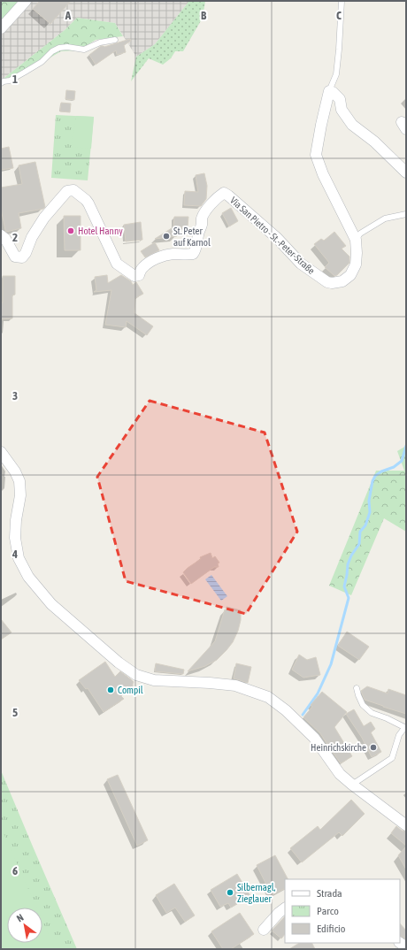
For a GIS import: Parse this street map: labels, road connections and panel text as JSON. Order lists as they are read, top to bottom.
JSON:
{
  "streets": {
    "street": ["Via San Pietro - St.-Peter-Straße"]
  },
  "places": [
    "Hotel Hanny",
    "St. Peter auf Karnol",
    "Compil",
    "Heinrichskirche",
    "Silbernagl, Zieglauer"
  ],
  "legend": ["Strada", "Parco", "Edificio"],
  "north": "top left",
  "grid": {
    "columns": ["A", "B", "C"],
    "rows": [
      "1",
      "2",
      "3",
      "4",
      "5",
      "6"
    ]
  }
}
